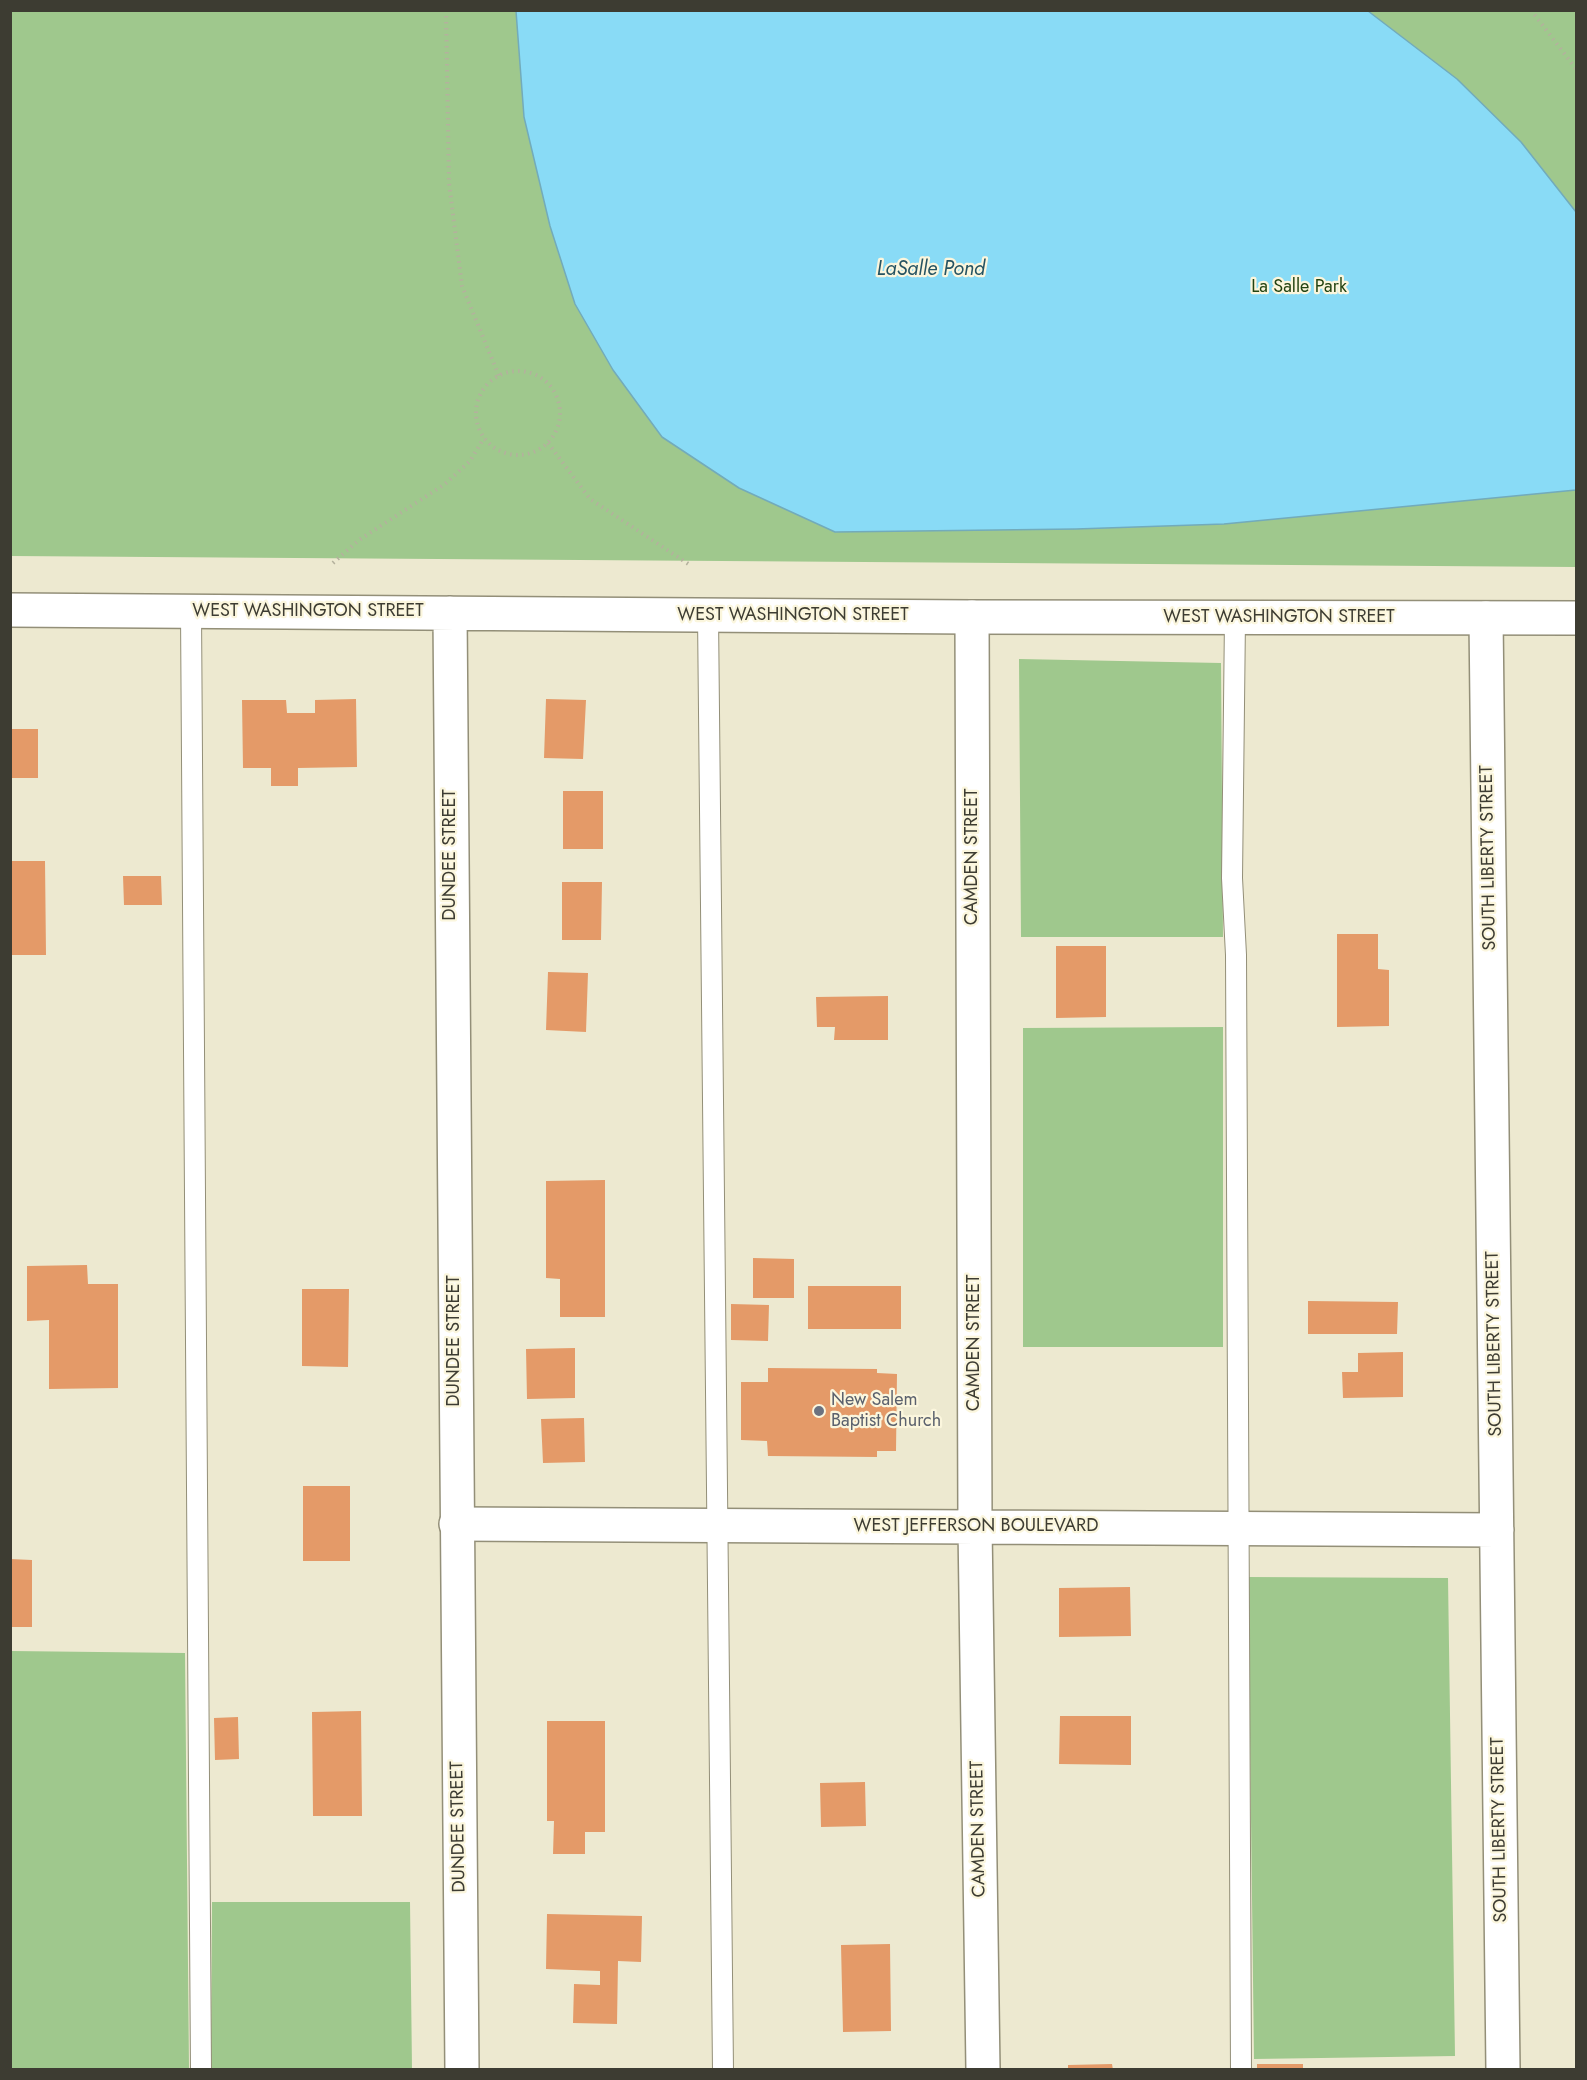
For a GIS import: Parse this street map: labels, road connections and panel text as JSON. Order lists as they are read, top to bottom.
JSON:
{
  "streets": {
    "street": [
      "WEST WASHINGTON STREET",
      "DUNDEE STREET",
      "CAMDEN STREET",
      "SOUTH LIBERTY STREET",
      "WEST JEFFERSON BOULEVARD"
    ]
  },
  "crossings": [
    ["WEST WASHINGTON STREET", "DUNDEE STREET"],
    ["WEST WASHINGTON STREET", "CAMDEN STREET"],
    ["WEST WASHINGTON STREET", "SOUTH LIBERTY STREET"],
    ["DUNDEE STREET", "WEST JEFFERSON BOULEVARD"],
    ["CAMDEN STREET", "WEST JEFFERSON BOULEVARD"],
    ["SOUTH LIBERTY STREET", "WEST JEFFERSON BOULEVARD"]
  ],
  "water": ["LaSalle Pond"],
  "parks": ["La Salle Park"],
  "places": ["New Salem Baptist Church"]
}
